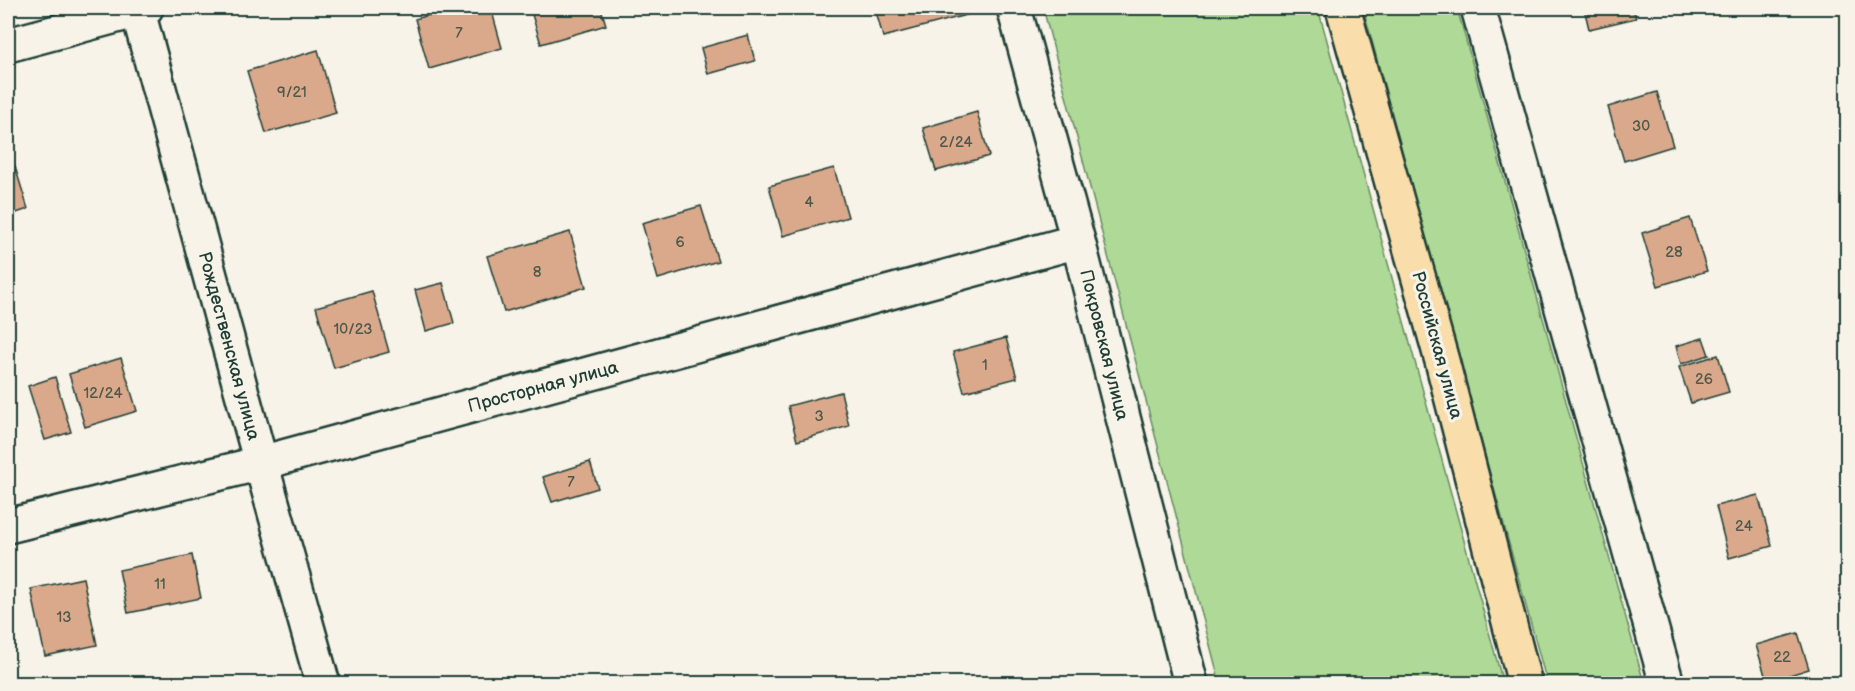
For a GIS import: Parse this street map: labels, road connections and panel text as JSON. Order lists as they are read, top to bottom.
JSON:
{
  "streets": {
    "main road": ["Российская улица"],
    "street": ["Покровская улица", "Рождественская улица", "Просторная улица"]
  },
  "crossings": [
    ["Покровская улица", "Просторная улица"],
    ["Рождественская улица", "Просторная улица"]
  ],
  "house_numbers": [
    "7",
    "9/21",
    "30",
    "2/24",
    "4",
    "6",
    "28",
    "8",
    "10/23",
    "1",
    "26",
    "12/24",
    "3",
    "7",
    "24",
    "11",
    "13",
    "22"
  ]
}
